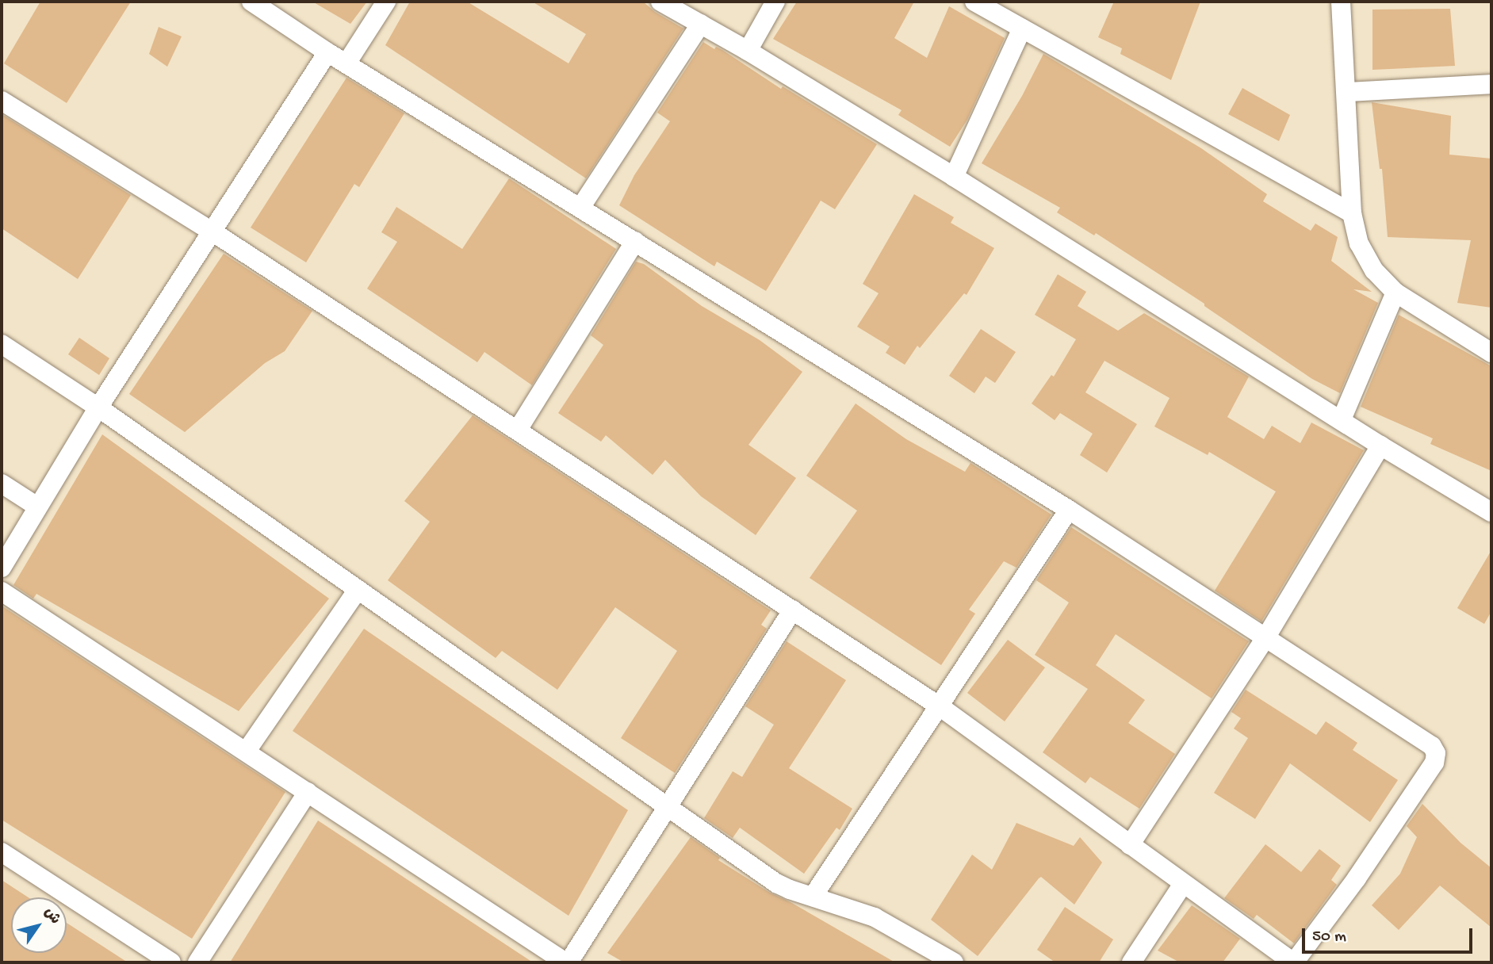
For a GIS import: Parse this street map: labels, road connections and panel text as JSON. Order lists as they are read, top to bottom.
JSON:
{
  "scale_bar": "50 m",
  "north": "top right"
}
